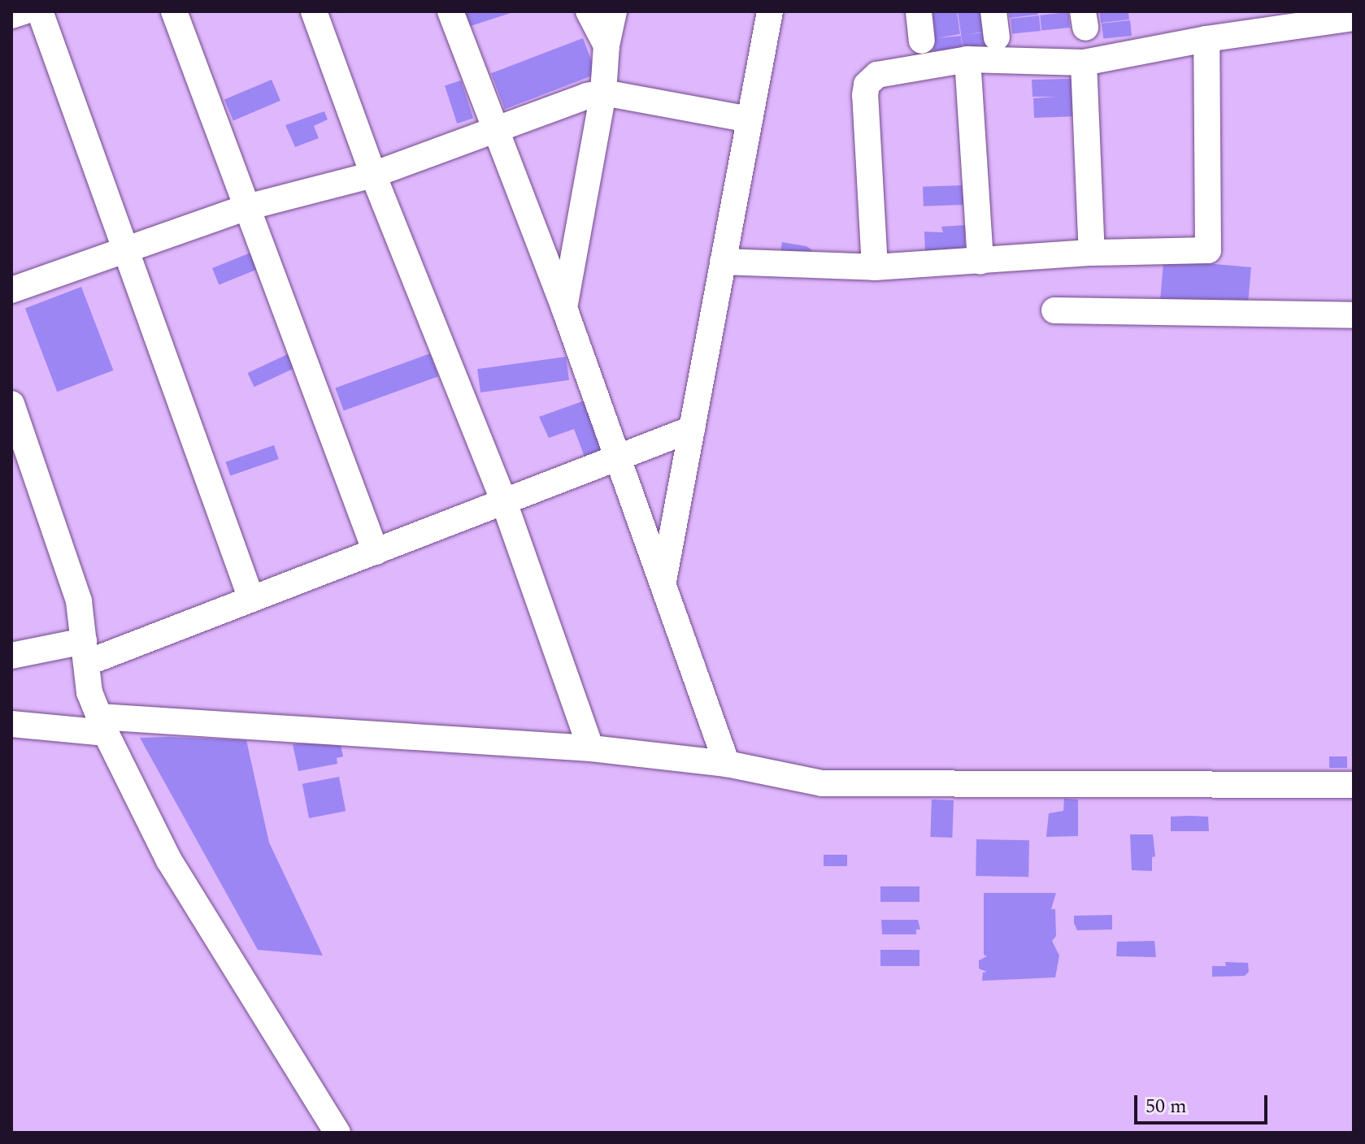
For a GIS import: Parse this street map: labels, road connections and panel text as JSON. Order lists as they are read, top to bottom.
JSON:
{
  "scale_bar": "50 m"
}
